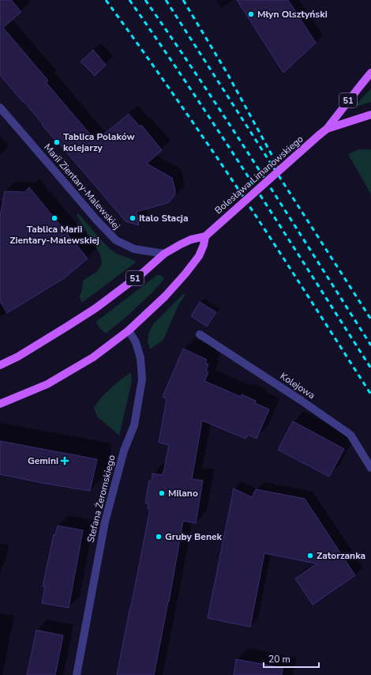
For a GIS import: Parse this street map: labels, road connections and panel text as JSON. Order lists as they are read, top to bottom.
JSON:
{
  "streets": {
    "main road": ["51", "Bolesława Limanowskiego"],
    "street": ["Marii Zientary-Malewskiej", "Kolejowa", "Stefana Żeromskiego"]
  },
  "crossings": [
    ["Bolesława Limanowskiego", "Marii Zientary-Malewskiej"]
  ],
  "places": {
    "other": [
      "Młyn Olsztyński",
      "Tablica Polaków kolejarzy",
      "Tablica Marii Zientary-Malewskiej",
      "Italo Stacja",
      "Milano",
      "Gruby Benek",
      "Zatorzanka"
    ],
    "health": ["Gemini"]
  },
  "scale_bar": "20 m"
}
